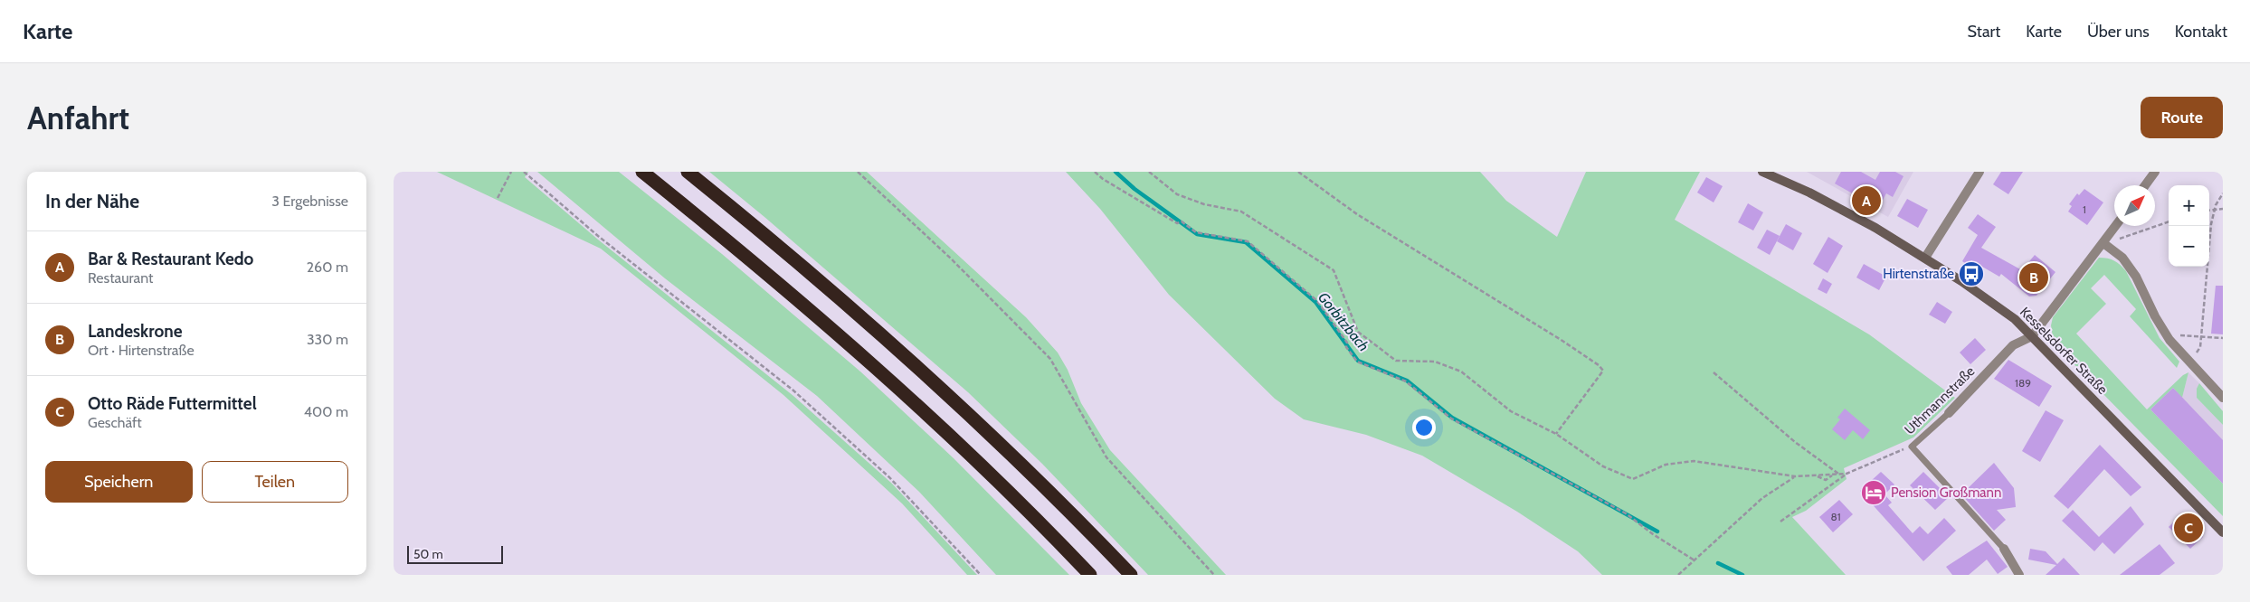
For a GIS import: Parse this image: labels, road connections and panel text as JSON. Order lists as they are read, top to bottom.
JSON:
{
  "streets": {
    "main road": ["Kesselsdorfer Straße"],
    "street": ["Uthmannstraße"]
  },
  "crossings": [
    ["Kesselsdorfer Straße", "Uthmannstraße"]
  ],
  "water": ["Gorbitzbach"],
  "places": {
    "bus stop": ["Hirtenstraße"],
    "hotel": ["Pension Großmann"]
  },
  "house_numbers": ["1", "189", "81"],
  "scale_bar": "50 m",
  "north": "top right",
  "page": {
    "header": "Karte",
    "nav": [
      "Start",
      "Karte",
      "Über uns",
      "Kontakt"
    ],
    "buttons": [
      "Route",
      ["Speichern", "Teilen"]
    ],
    "title": "Anfahrt",
    "heading": ["In der Nähe", "3 Ergebnisse"],
    "pins": ["A", "B", "C"],
    "map_buttons": ["+", "−"],
    "list": [
      {
        "mark": "A",
        "name": "Bar & Restaurant Kedo",
        "note": "Restaurant",
        "value": "260 m"
      },
      {
        "mark": "B",
        "name": "Landeskrone",
        "note": "Ort · Hirtenstraße",
        "value": "330 m"
      },
      {
        "mark": "C",
        "name": "Otto Räde Futtermittel",
        "note": "Geschäft",
        "value": "400 m"
      }
    ],
    "scale": "50 m"
  }
}
